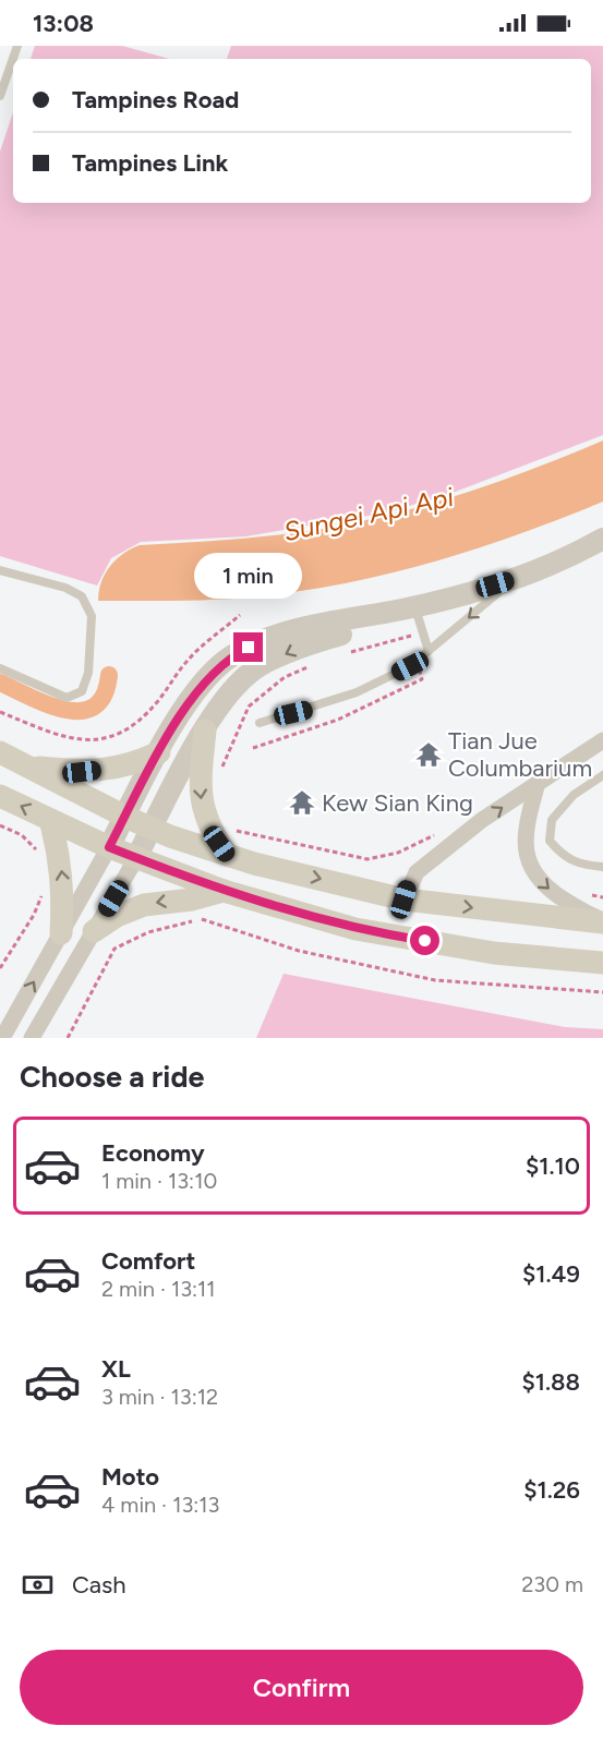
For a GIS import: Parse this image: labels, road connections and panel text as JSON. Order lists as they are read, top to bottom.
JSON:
{
  "water": ["Sungei Api Api"],
  "places": {
    "temple": ["Tian Jue Columbarium", "Kew Sian King"]
  },
  "page": {
    "status": "13:08",
    "banner": ["Tampines Road", "Tampines Link"],
    "bubble": "1 min",
    "heading": "Choose a ride",
    "list": [
      {
        "name": "Economy",
        "note": "1 min · 13:10",
        "value": "$1.10"
      },
      {
        "name": "Comfort",
        "note": "2 min · 13:11",
        "value": "$1.49"
      },
      {
        "name": "XL",
        "note": "3 min · 13:12",
        "value": "$1.88"
      },
      {
        "name": "Moto",
        "note": "4 min · 13:13",
        "value": "$1.26"
      }
    ],
    "pay": ["Cash", "230 m"],
    "buttons": "Confirm"
  }
}
